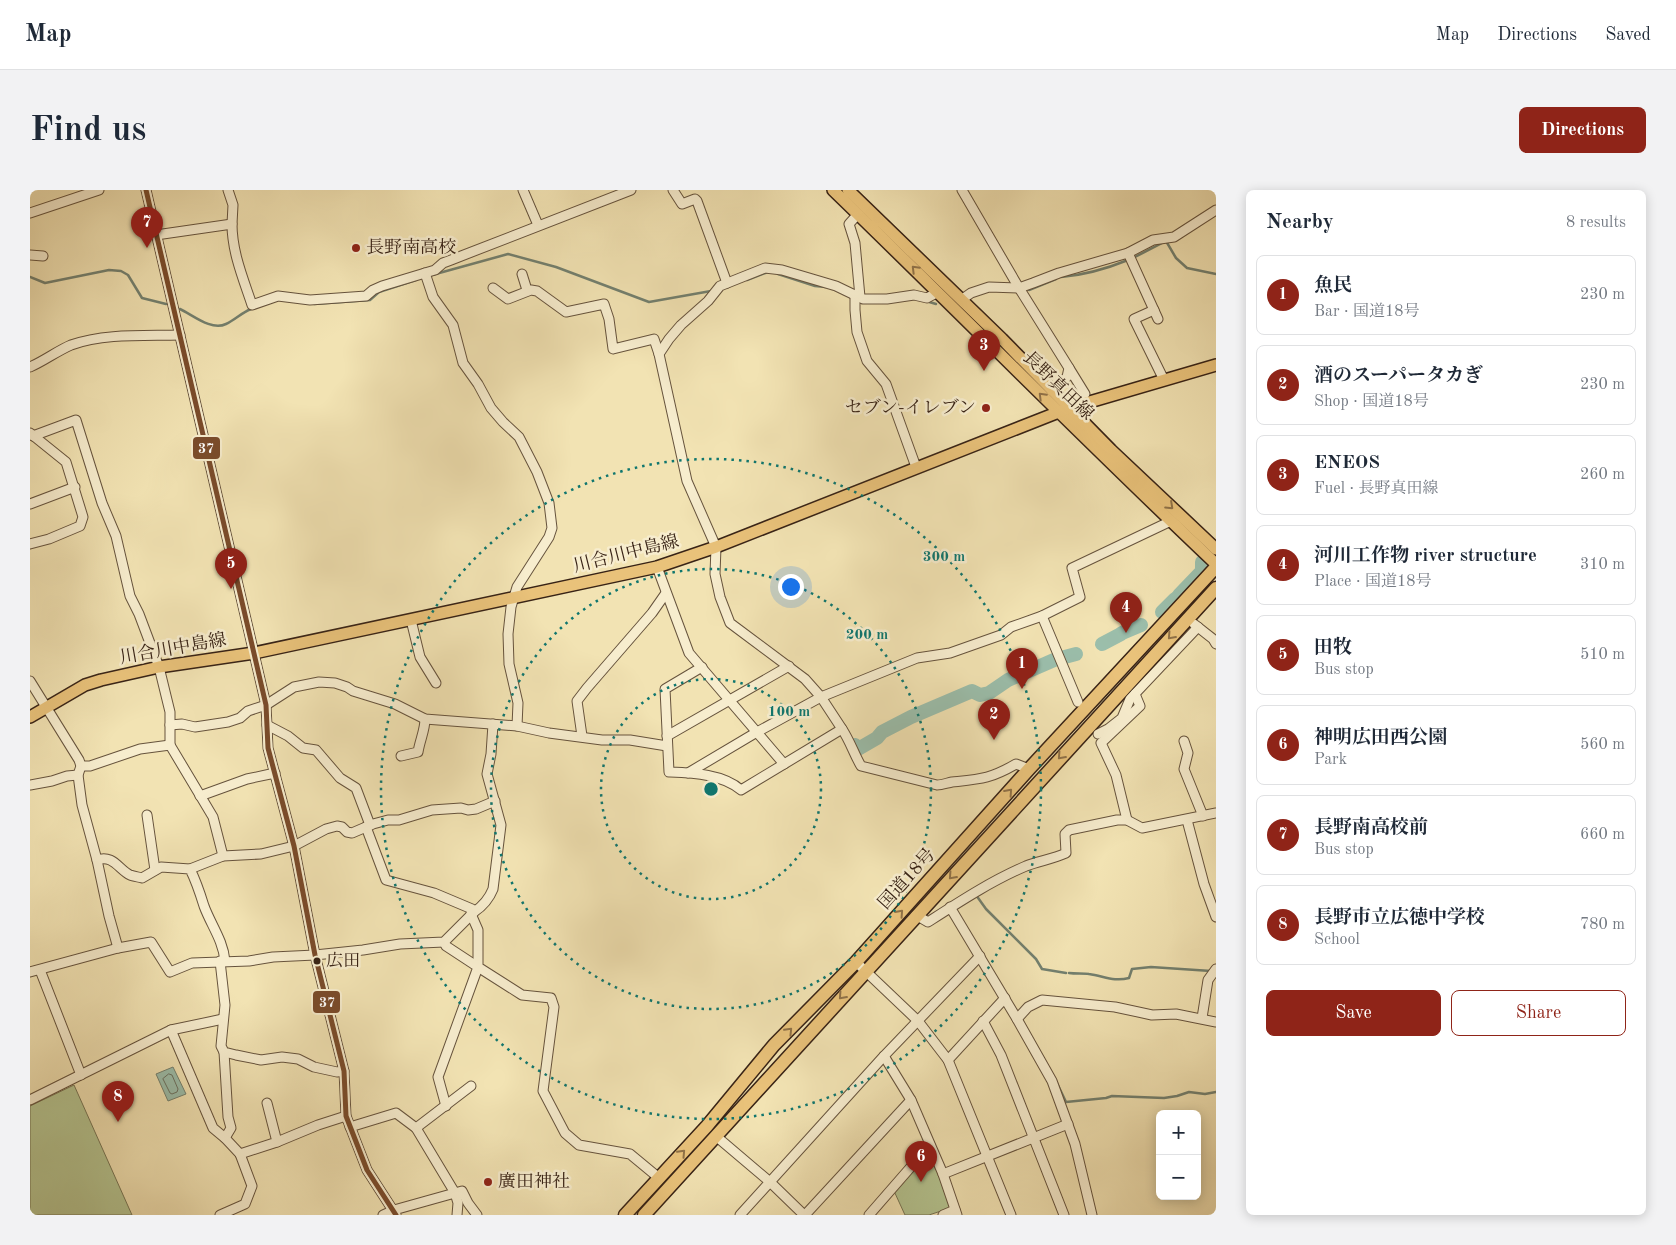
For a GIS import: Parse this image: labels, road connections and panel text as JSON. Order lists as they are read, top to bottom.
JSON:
{
  "streets": {
    "highway": ["国道18号"],
    "main road": ["長野真田線", "川合川中島線"]
  },
  "crossings": [
    ["長野真田線", "川合川中島線"],
    ["長野真田線", "国道18号"]
  ],
  "places": [
    "長野南高校",
    "セブン-イレブン",
    "広田",
    "廣田神社"
  ],
  "lines": ["transit line 37"],
  "page": {
    "header": "Map",
    "nav": ["Map", "Directions", "Saved"],
    "buttons": [
      "Directions",
      ["Save", "Share"]
    ],
    "title": "Find us",
    "heading": ["Nearby", "8 results"],
    "pins": [
      "7",
      "3",
      "5",
      "4",
      "1",
      "2",
      "8",
      "6"
    ],
    "list": [
      {
        "mark": "1",
        "name": "魚民",
        "note": "Bar · 国道18号",
        "value": "230 m"
      },
      {
        "mark": "2",
        "name": "酒のスーパータカぎ",
        "note": "Shop · 国道18号",
        "value": "230 m"
      },
      {
        "mark": "3",
        "name": "ENEOS",
        "note": "Fuel · 長野真田線",
        "value": "260 m"
      },
      {
        "mark": "4",
        "name": "河川工作物 river structure",
        "note": "Place · 国道18号",
        "value": "310 m"
      },
      {
        "mark": "5",
        "name": "田牧",
        "note": "Bus stop",
        "value": "510 m"
      },
      {
        "mark": "6",
        "name": "神明広田西公園",
        "note": "Park",
        "value": "560 m"
      },
      {
        "mark": "7",
        "name": "長野南高校前",
        "note": "Bus stop",
        "value": "660 m"
      },
      {
        "mark": "8",
        "name": "長野市立広徳中学校",
        "note": "School",
        "value": "780 m"
      }
    ],
    "map_buttons": ["+", "−"]
  },
  "rings": ["300 m", "200 m", "100 m"]
}
